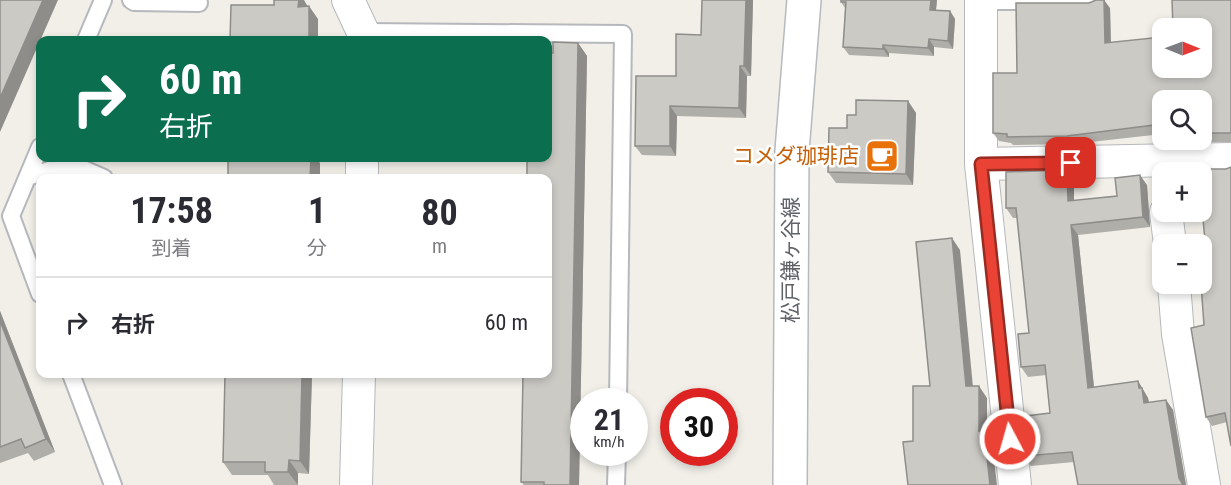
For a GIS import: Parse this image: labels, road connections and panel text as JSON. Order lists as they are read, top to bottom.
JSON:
{
  "streets": {
    "main road": ["松戸鎌ヶ谷線"]
  },
  "places": {
    "cafe": ["コメダ珈琲店"]
  },
  "north": "right",
  "page": {
    "map_buttons": ["+", "−"],
    "turn": ["60 m", "右折"],
    "eta": [
      "17:58",
      "到着",
      "1",
      "分",
      "80",
      "m"
    ],
    "list": [
      {
        "name": "右折",
        "value": "60 m"
      }
    ],
    "speed": "21 km/h",
    "limit": "30"
  }
}
